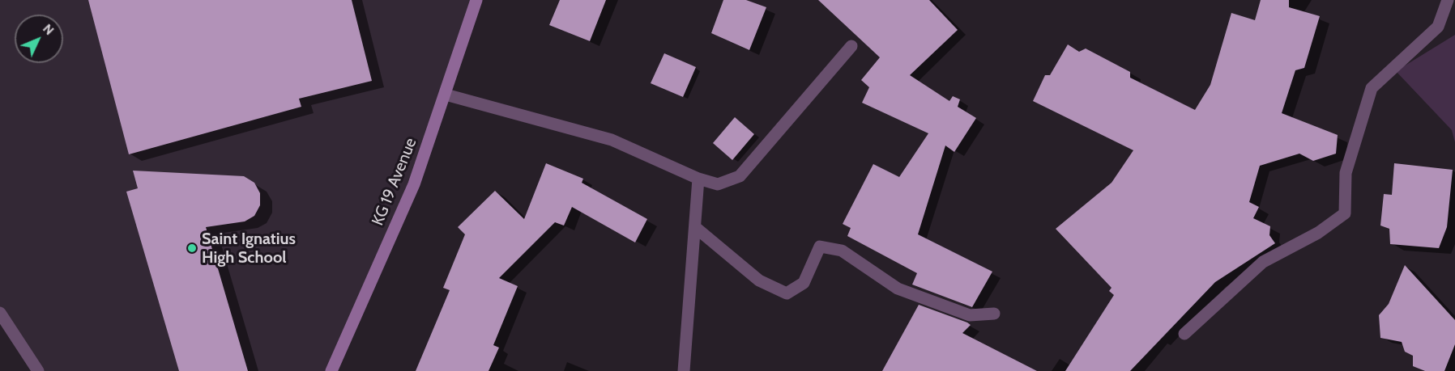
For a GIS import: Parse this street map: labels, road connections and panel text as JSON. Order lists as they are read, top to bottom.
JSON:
{
  "streets": {
    "main road": ["KG 19 Avenue"]
  },
  "places": ["Saint Ignatius High School"],
  "north": "top right"
}
